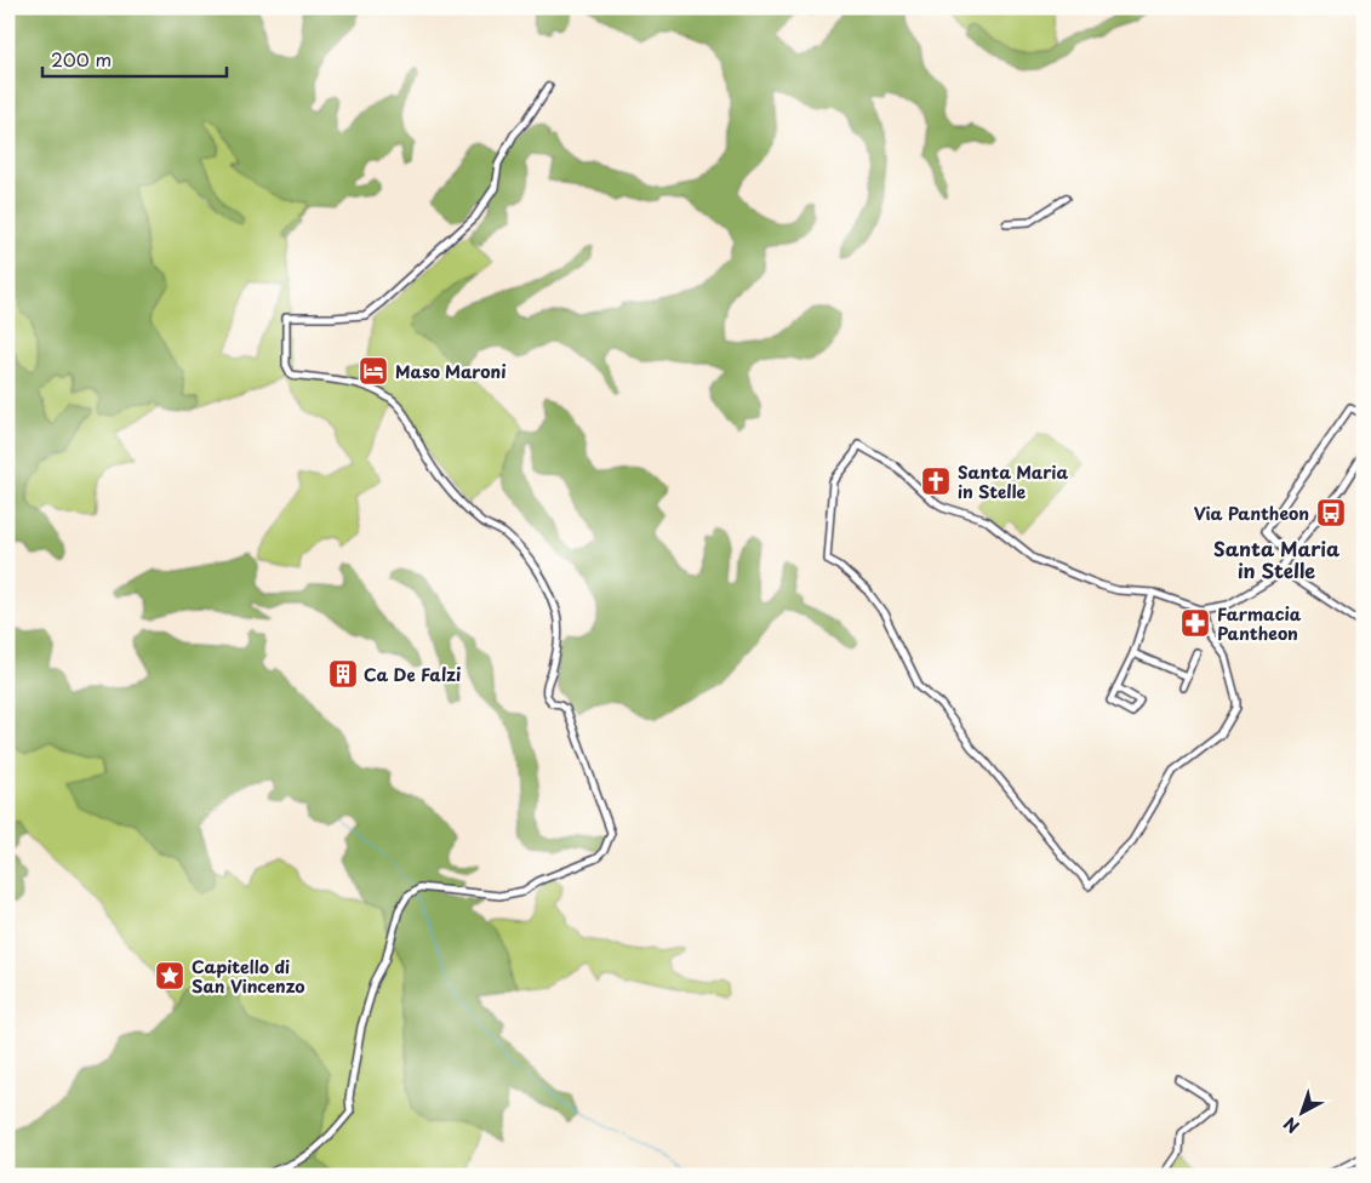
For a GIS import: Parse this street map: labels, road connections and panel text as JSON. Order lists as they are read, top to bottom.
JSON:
{
  "districts": ["Santa Maria in Stelle"],
  "places": {
    "hotel": ["Maso Maroni"],
    "church": ["Santa Maria in Stelle"],
    "bus stop": ["Via Pantheon"],
    "pharmacy": ["Farmacia Pantheon"],
    "building": ["Ca De Falzi"],
    "place": ["Capitello di San Vincenzo"]
  },
  "scale_bar": "200 m",
  "north": "bottom left"
}
